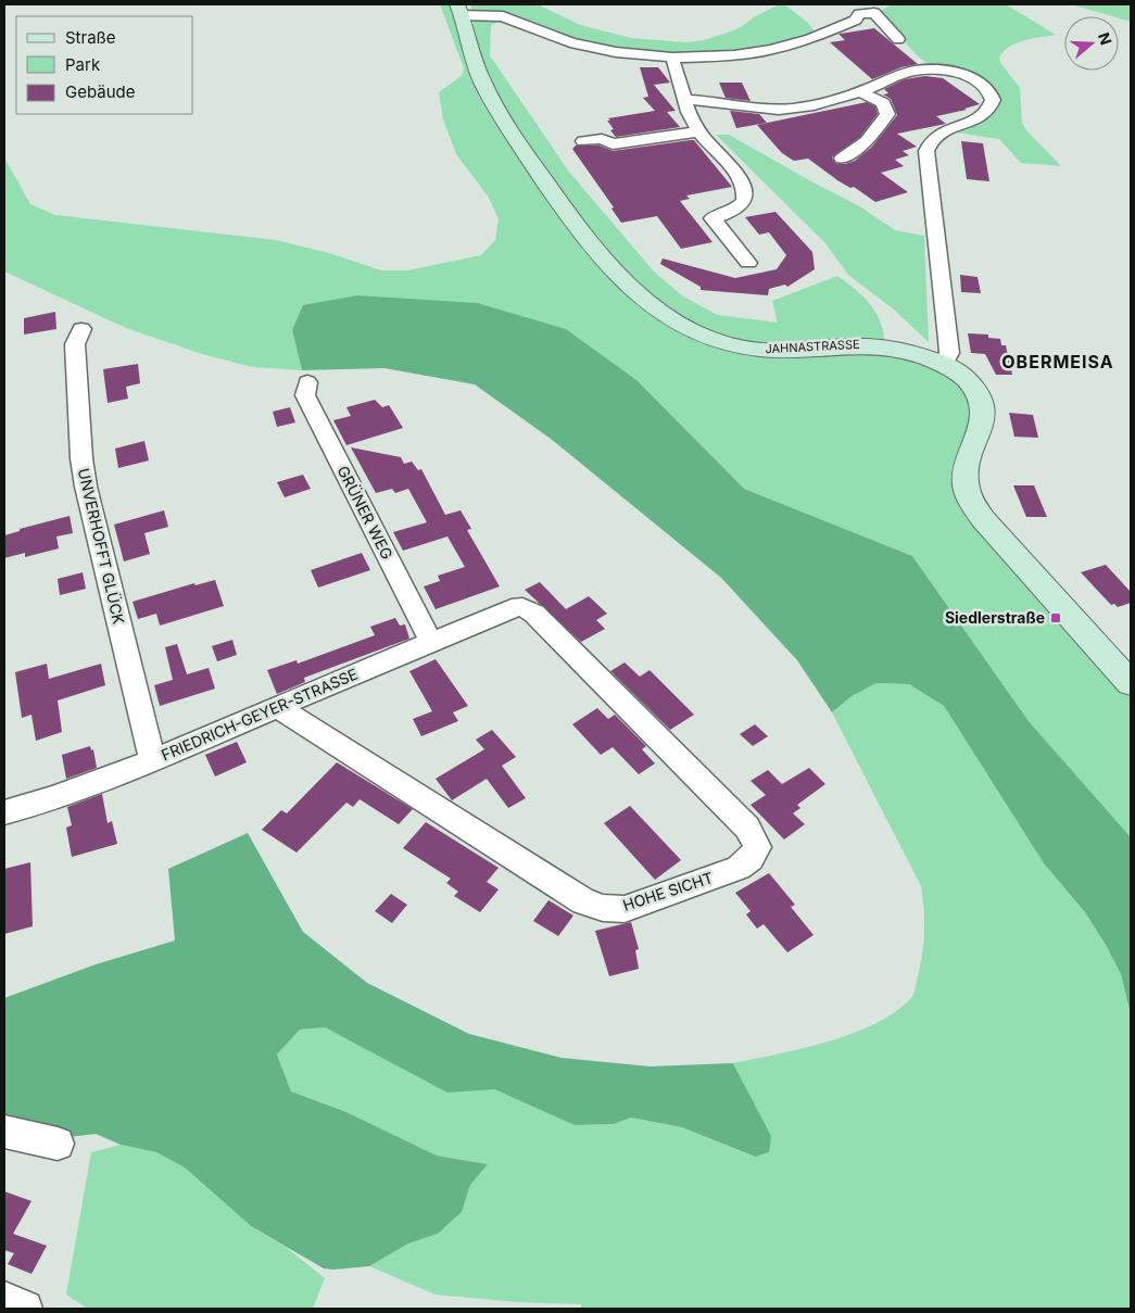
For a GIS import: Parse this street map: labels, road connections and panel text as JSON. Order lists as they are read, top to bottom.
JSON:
{
  "streets": {
    "street": [
      "JAHNASTRASSE",
      "GRÜNER WEG",
      "UNVERHOFFT GLÜCK",
      "FRIEDRICH-GEYER-STRASSE",
      "HOHE SICHT"
    ]
  },
  "crossings": [
    ["GRÜNER WEG", "FRIEDRICH-GEYER-STRASSE"],
    ["UNVERHOFFT GLÜCK", "FRIEDRICH-GEYER-STRASSE"],
    ["FRIEDRICH-GEYER-STRASSE", "HOHE SICHT"]
  ],
  "districts": ["OBERMEISA"],
  "places": {
    "transit": ["Siedlerstraße"]
  },
  "legend": ["Straße", "Park", "Gebäude"],
  "north": "right"
}
